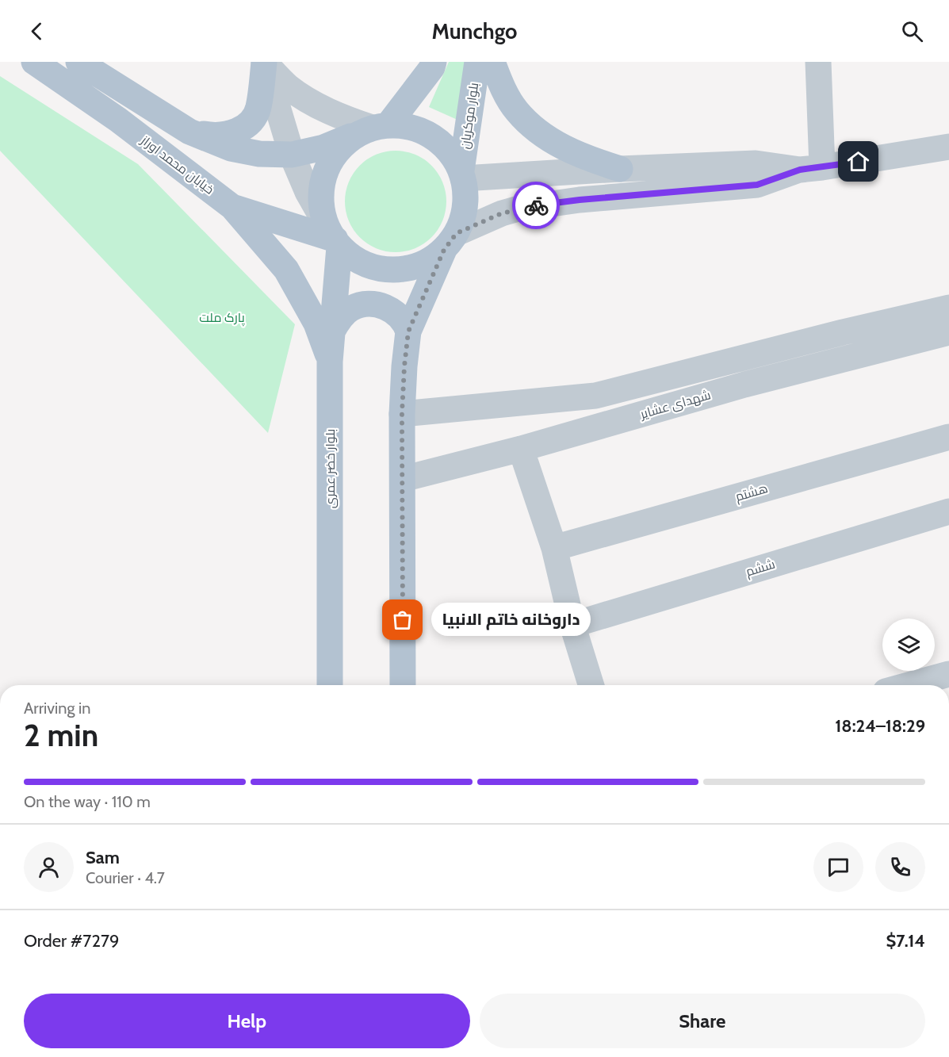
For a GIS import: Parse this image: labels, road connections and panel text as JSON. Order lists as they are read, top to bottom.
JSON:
{
  "streets": {
    "main road": ["بلوار موکریان", "خیابان محمد اوراز", "بلوار خضر عمری"],
    "street": ["شهدای عشایر", "هشتم", "ششم"]
  },
  "crossings": [
    ["بلوار موکریان", "خیابان محمد اوراز"],
    ["بلوار موکریان", "بلوار خضر عمری"],
    ["خیابان محمد اوراز", "بلوار خضر عمری"]
  ],
  "parks": ["پارک ملت"],
  "places": ["داروخانه خاتم الانبیا"],
  "page": {
    "header": "Munchgo",
    "bubble": "داروخانه خاتم الانبیا",
    "heading": ["2 min", "Arriving in", "18:24–18:29"],
    "panel": [
      "Sam",
      "Courier · 4.7",
      "Order #7279",
      "$7.14"
    ],
    "bar": "On the way · 110 m",
    "buttons": ["Help", "Share"]
  }
}
